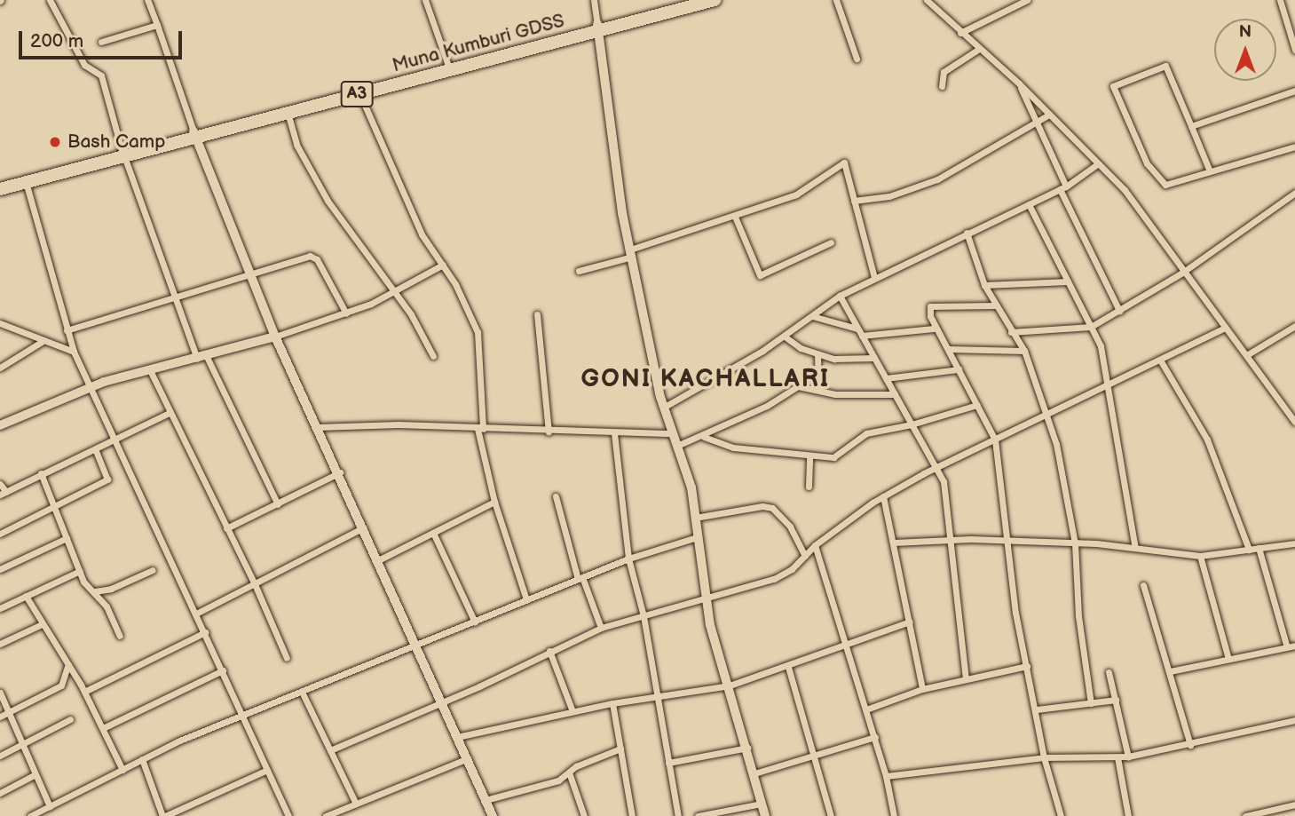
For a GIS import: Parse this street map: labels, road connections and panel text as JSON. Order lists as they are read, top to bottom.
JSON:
{
  "streets": {
    "highway": ["Muna Kumburi GDSS", "A3"]
  },
  "districts": ["GONI KACHALLARI"],
  "places": ["Bash Camp"],
  "scale_bar": "200 m",
  "north": "top"
}
